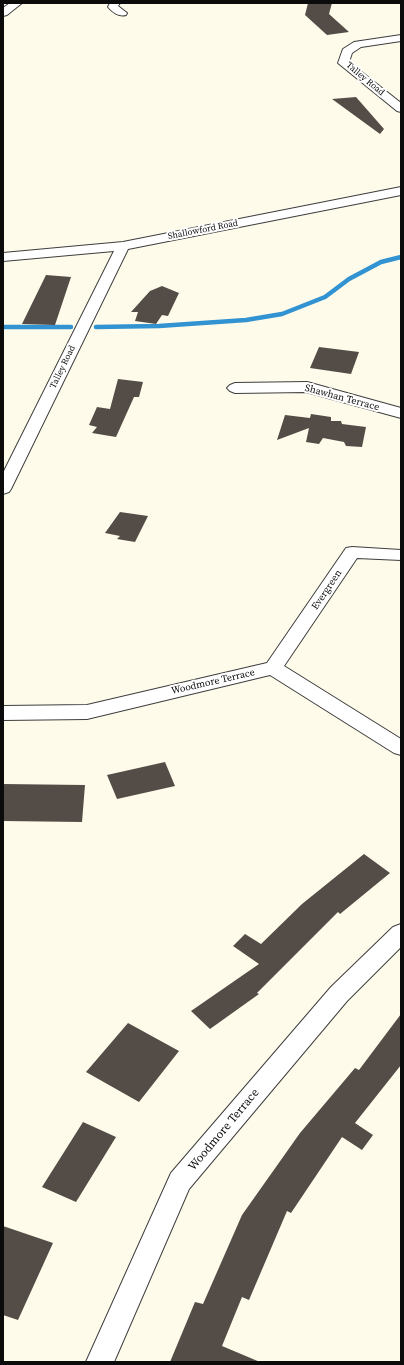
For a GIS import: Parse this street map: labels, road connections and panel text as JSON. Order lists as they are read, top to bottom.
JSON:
{
  "streets": {
    "street": [
      "Talley Road",
      "Shallowford Road",
      "Shawhan Terrace",
      "Evergreen",
      "Woodmore Terrace"
    ]
  },
  "crossings": [
    ["Talley Road", "Shallowford Road"],
    ["Evergreen", "Woodmore Terrace"]
  ]
}
